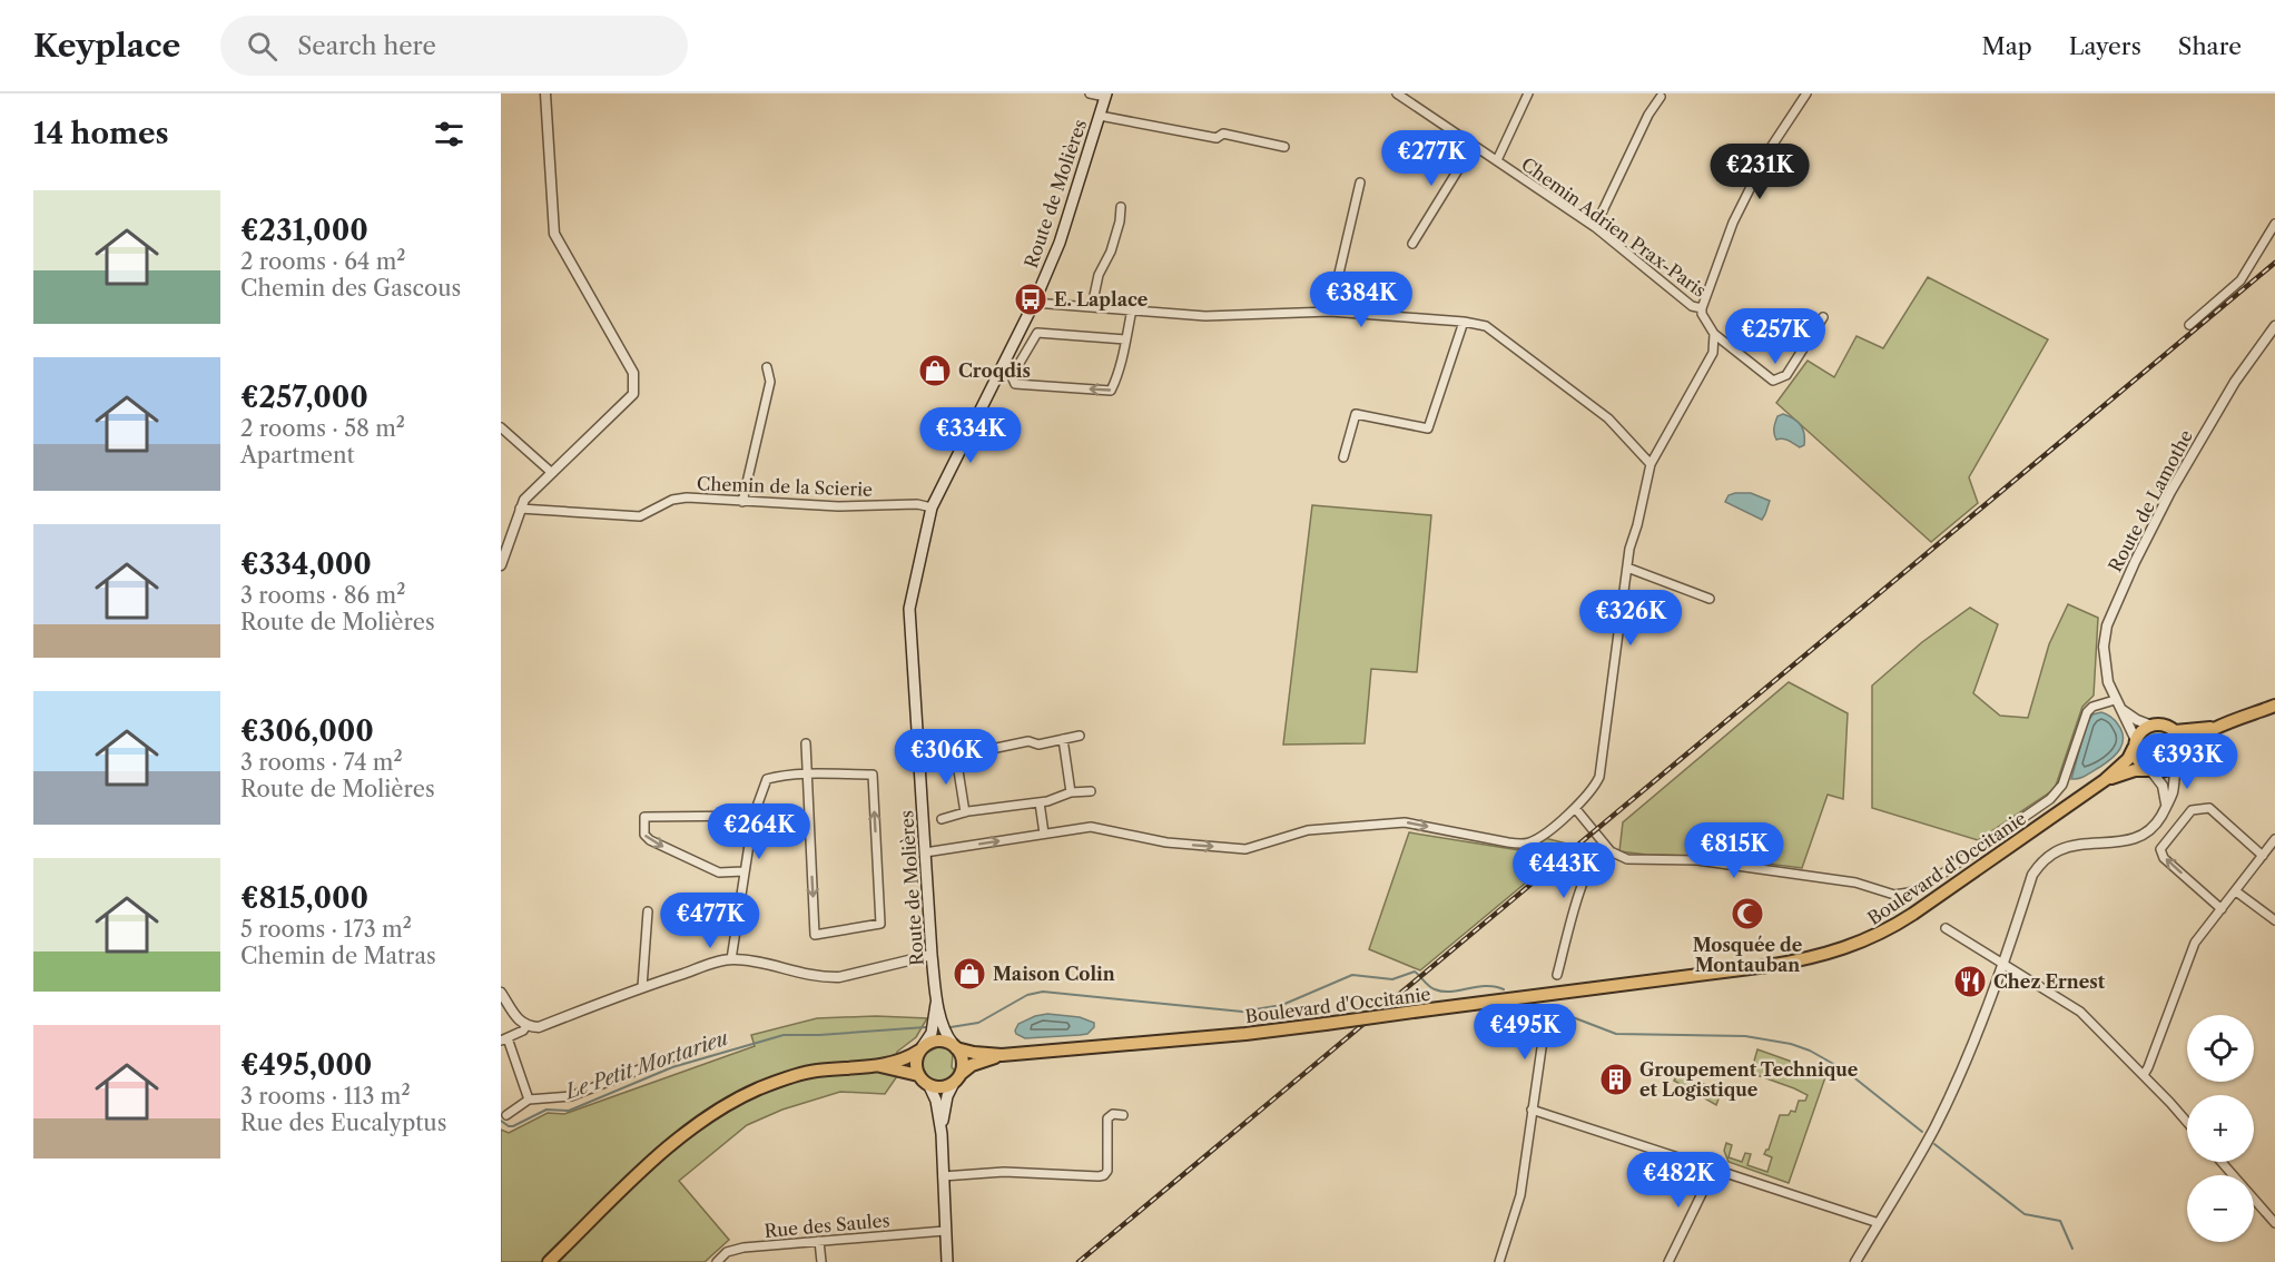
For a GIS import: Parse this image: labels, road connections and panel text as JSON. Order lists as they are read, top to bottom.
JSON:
{
  "streets": {
    "main road": ["Route de Molières", "Boulevard d'Occitanie"],
    "street": [
      "Chemin Adrien Prax-Paris",
      "Chemin de la Scierie",
      "Route de Lamothe",
      "Rue des Saules"
    ]
  },
  "crossings": [
    ["Route de Molières", "Chemin de la Scierie"],
    ["Route de Molières", "Boulevard d'Occitanie"],
    ["Route de Lamothe", "Boulevard d'Occitanie"]
  ],
  "water": ["Le Petit Mortarieu"],
  "places": {
    "bus stop": ["E. Laplace"],
    "shop": ["Croqdis", "Maison Colin"],
    "mosque": ["Mosquée de Montauban"],
    "restaurant": ["Chez Ernest"],
    "building": ["Groupement Technique et Logistique"]
  },
  "page": {
    "header": "Keyplace",
    "search": "Search here",
    "nav": ["Map", "Layers", "Share"],
    "heading": "14 homes",
    "price": [
      "€277K",
      "€231K",
      "€384K",
      "€257K",
      "€334K",
      "€326K",
      "€306K",
      "€393K",
      "€264K",
      "€815K",
      "€443K",
      "€477K",
      "€495K",
      "€482K"
    ],
    "list": [
      {
        "name": "€231,000",
        "note": "2 rooms · 64 m² · Chemin des Gascous"
      },
      {
        "name": "€257,000",
        "note": "2 rooms · 58 m² · Apartment"
      },
      {
        "name": "€334,000",
        "note": "3 rooms · 86 m² · Route de Molières"
      },
      {
        "name": "€306,000",
        "note": "3 rooms · 74 m² · Route de Molières"
      },
      {
        "name": "€815,000",
        "note": "5 rooms · 173 m² · Chemin de Matras"
      },
      {
        "name": "€495,000",
        "note": "3 rooms · 113 m² · Rue des Eucalyptus"
      }
    ],
    "map_buttons": ["+", "−"]
  }
}
